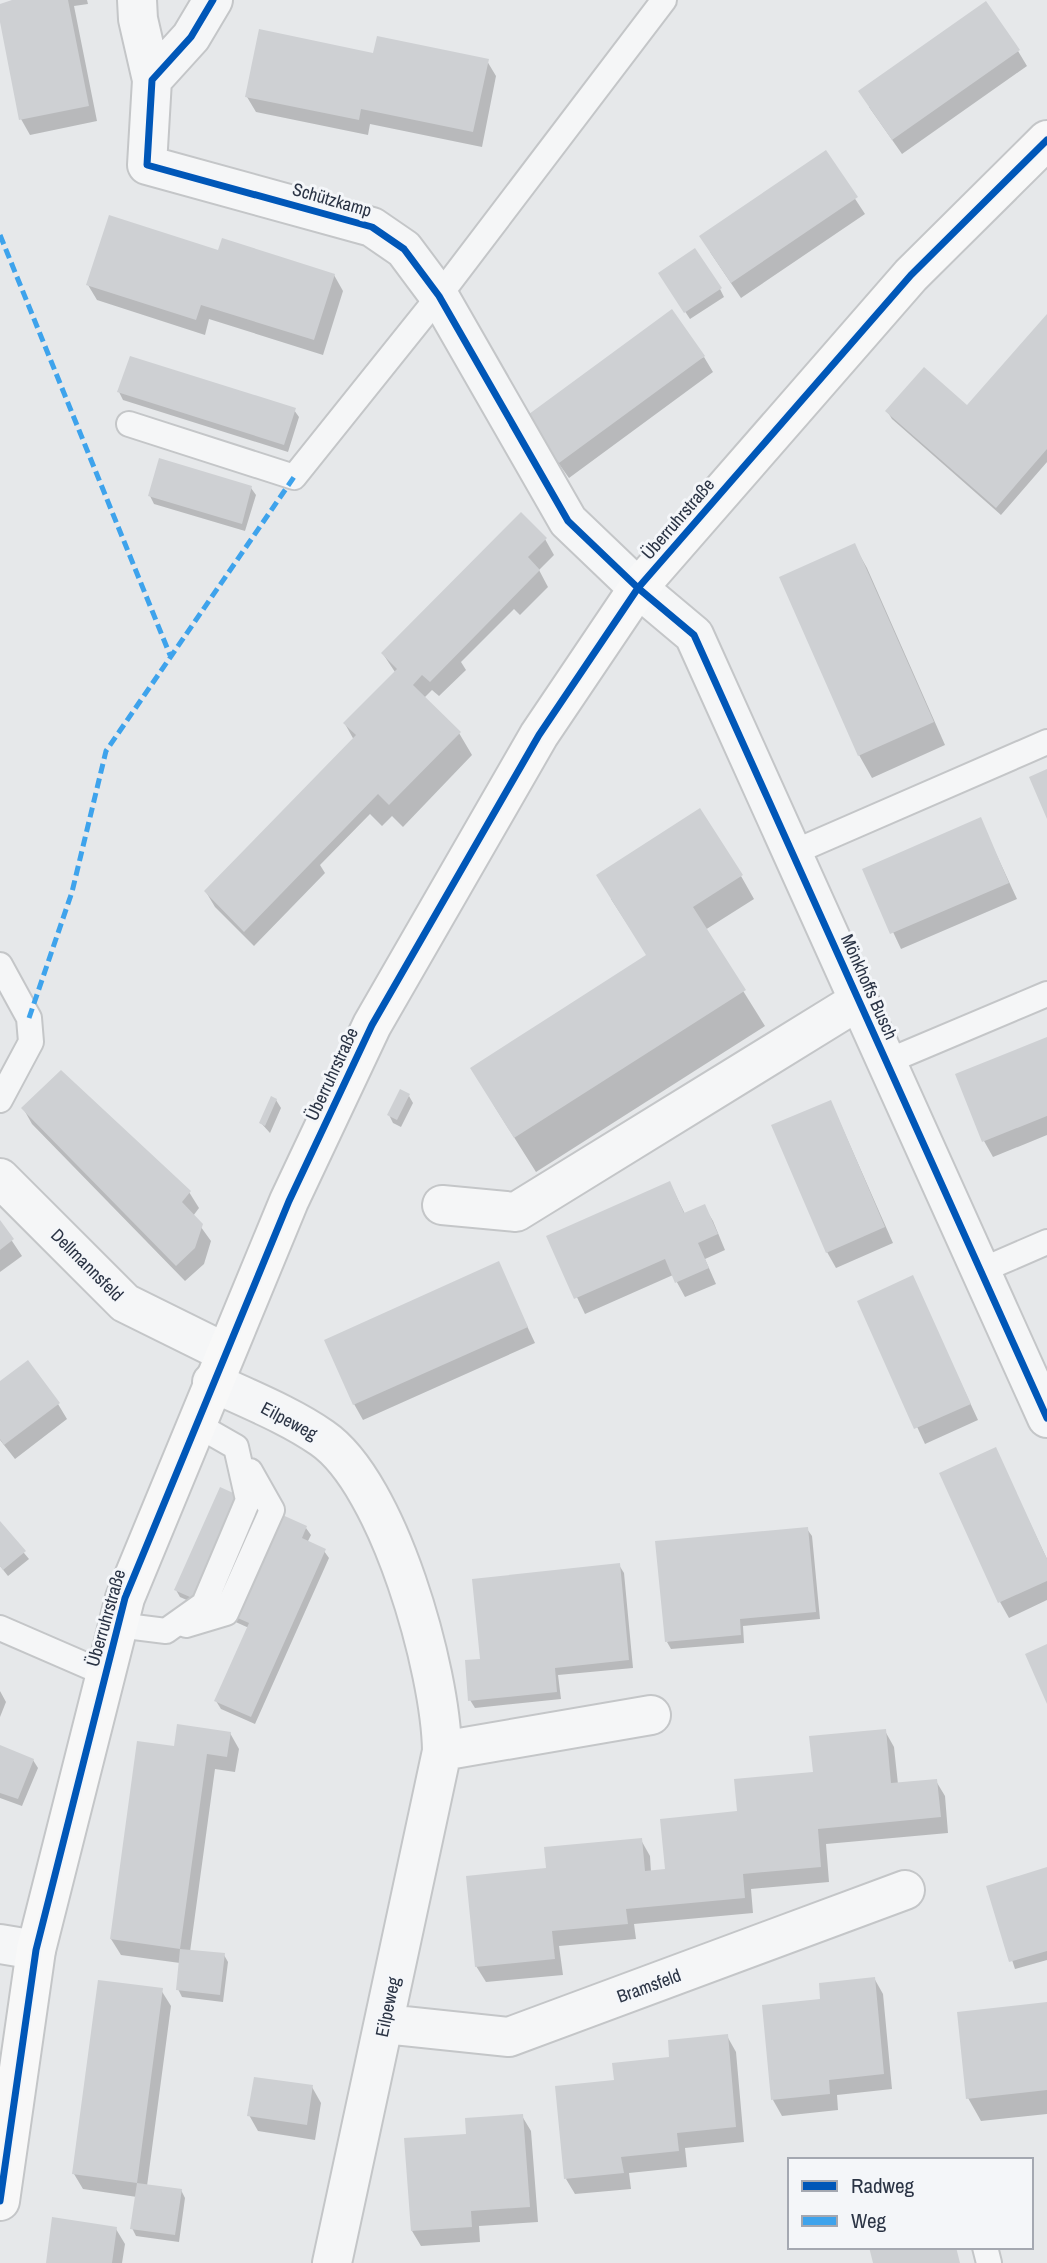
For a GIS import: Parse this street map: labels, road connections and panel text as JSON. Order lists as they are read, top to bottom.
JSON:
{
  "streets": {
    "main road": ["Überruhrstraße"],
    "street": [
      "Schützkamp",
      "Mönkhoffs Busch",
      "Dellmannsfeld",
      "Eilpeweg",
      "Bramsfeld"
    ]
  },
  "crossings": [
    ["Schützkamp", "Überruhrstraße"],
    ["Schützkamp", "Mönkhoffs Busch"],
    ["Überruhrstraße", "Mönkhoffs Busch"],
    ["Überruhrstraße", "Dellmannsfeld"],
    ["Überruhrstraße", "Eilpeweg"],
    ["Dellmannsfeld", "Eilpeweg"],
    ["Eilpeweg", "Bramsfeld"]
  ],
  "legend": ["Radweg", "Weg"]
}
